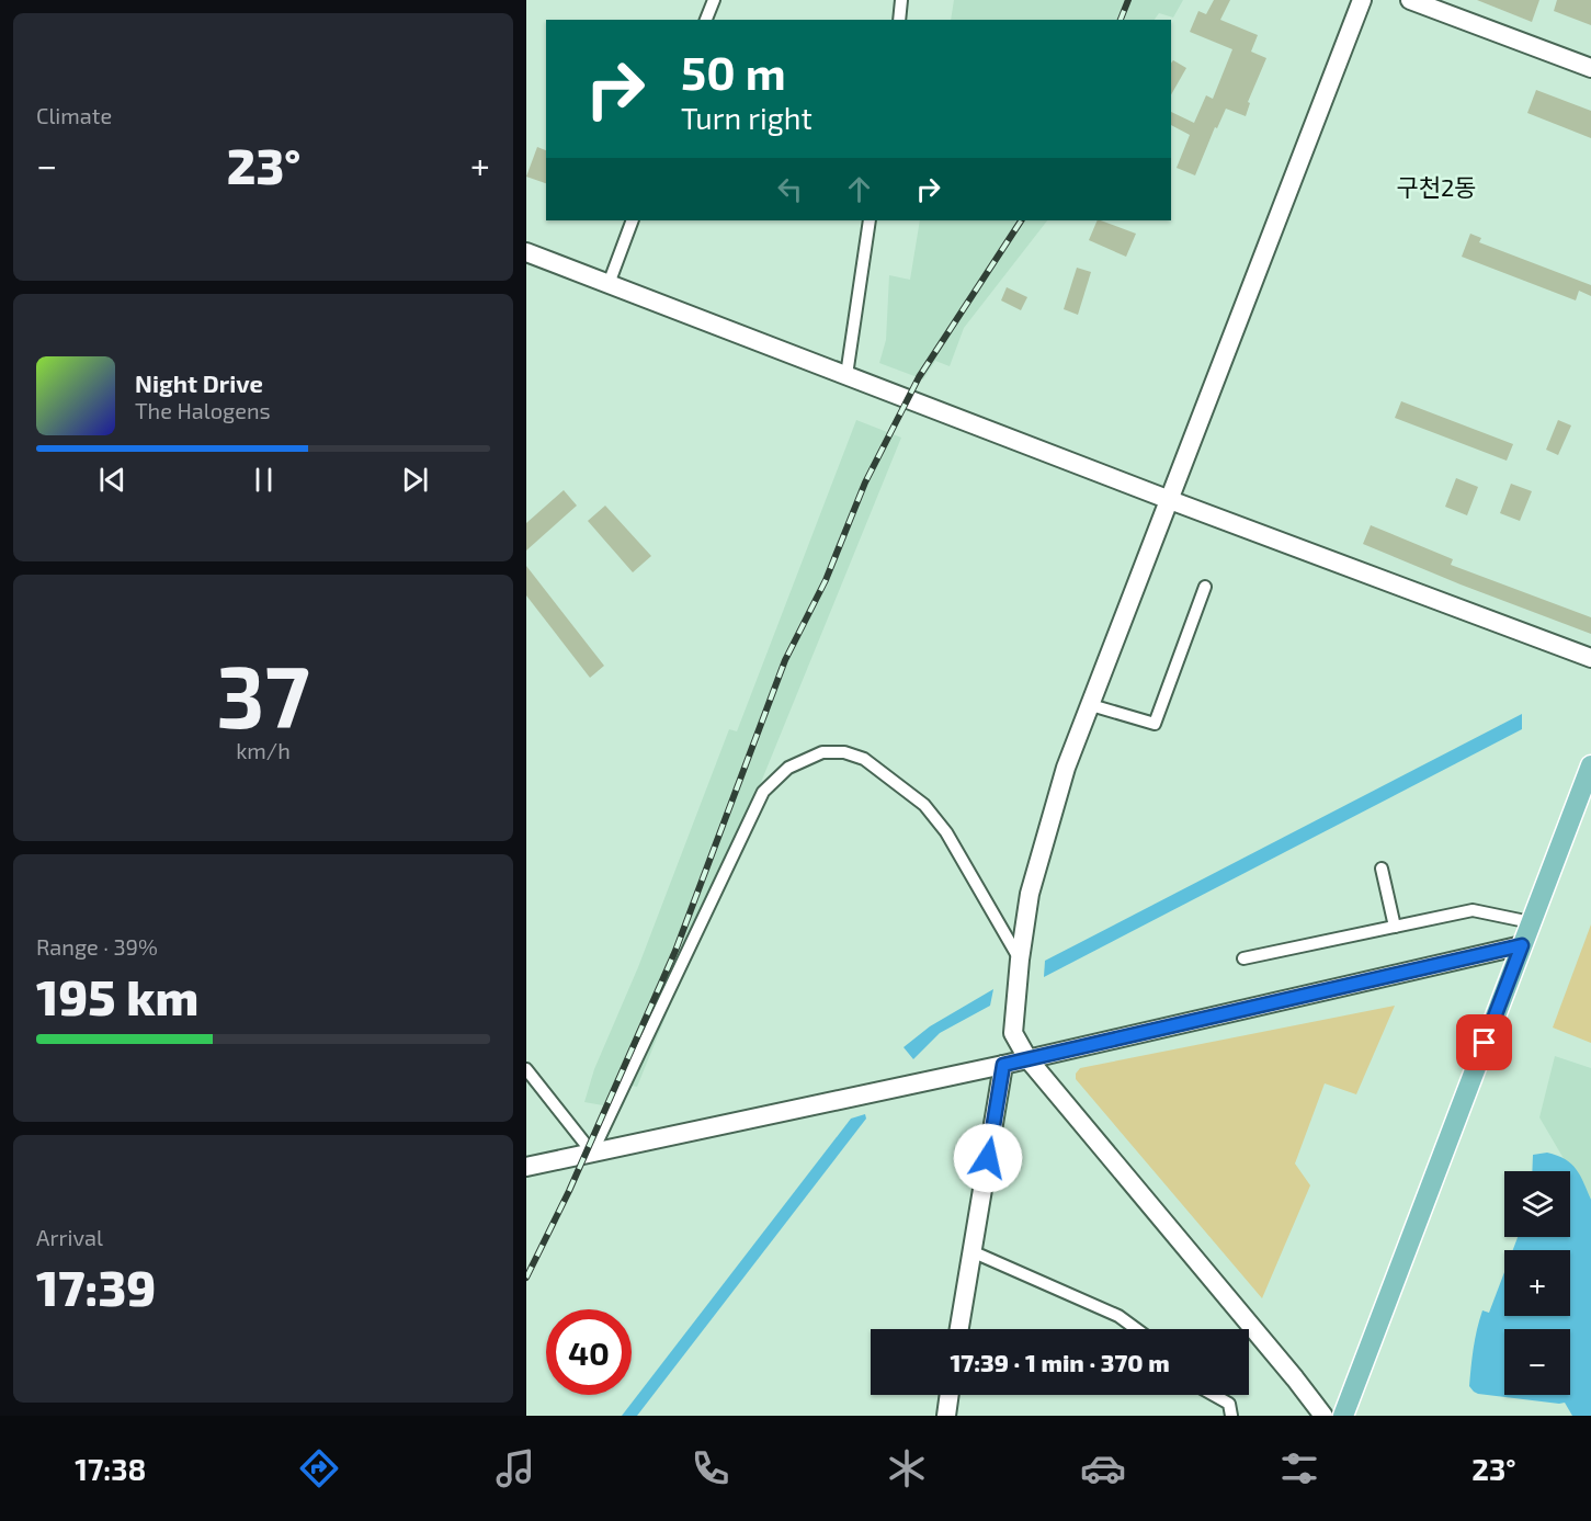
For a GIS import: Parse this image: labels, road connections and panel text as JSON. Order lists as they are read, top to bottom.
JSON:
{
  "districts": ["구천2동"],
  "page": {
    "tile": [
      "Climate",
      ["37", "km/h"],
      ["Range · 39%", "195 km"],
      ["Arrival", "17:39"]
    ],
    "turn": ["50 m", "Turn right"],
    "heat": ["−", "23°", "+"],
    "song": ["Night Drive", "The Halogens"],
    "map_buttons": ["+", "−"],
    "limit": "40",
    "trip": "17:39 · 1 min · 370 m",
    "tabs": ["17:38", "23°"]
  }
}
